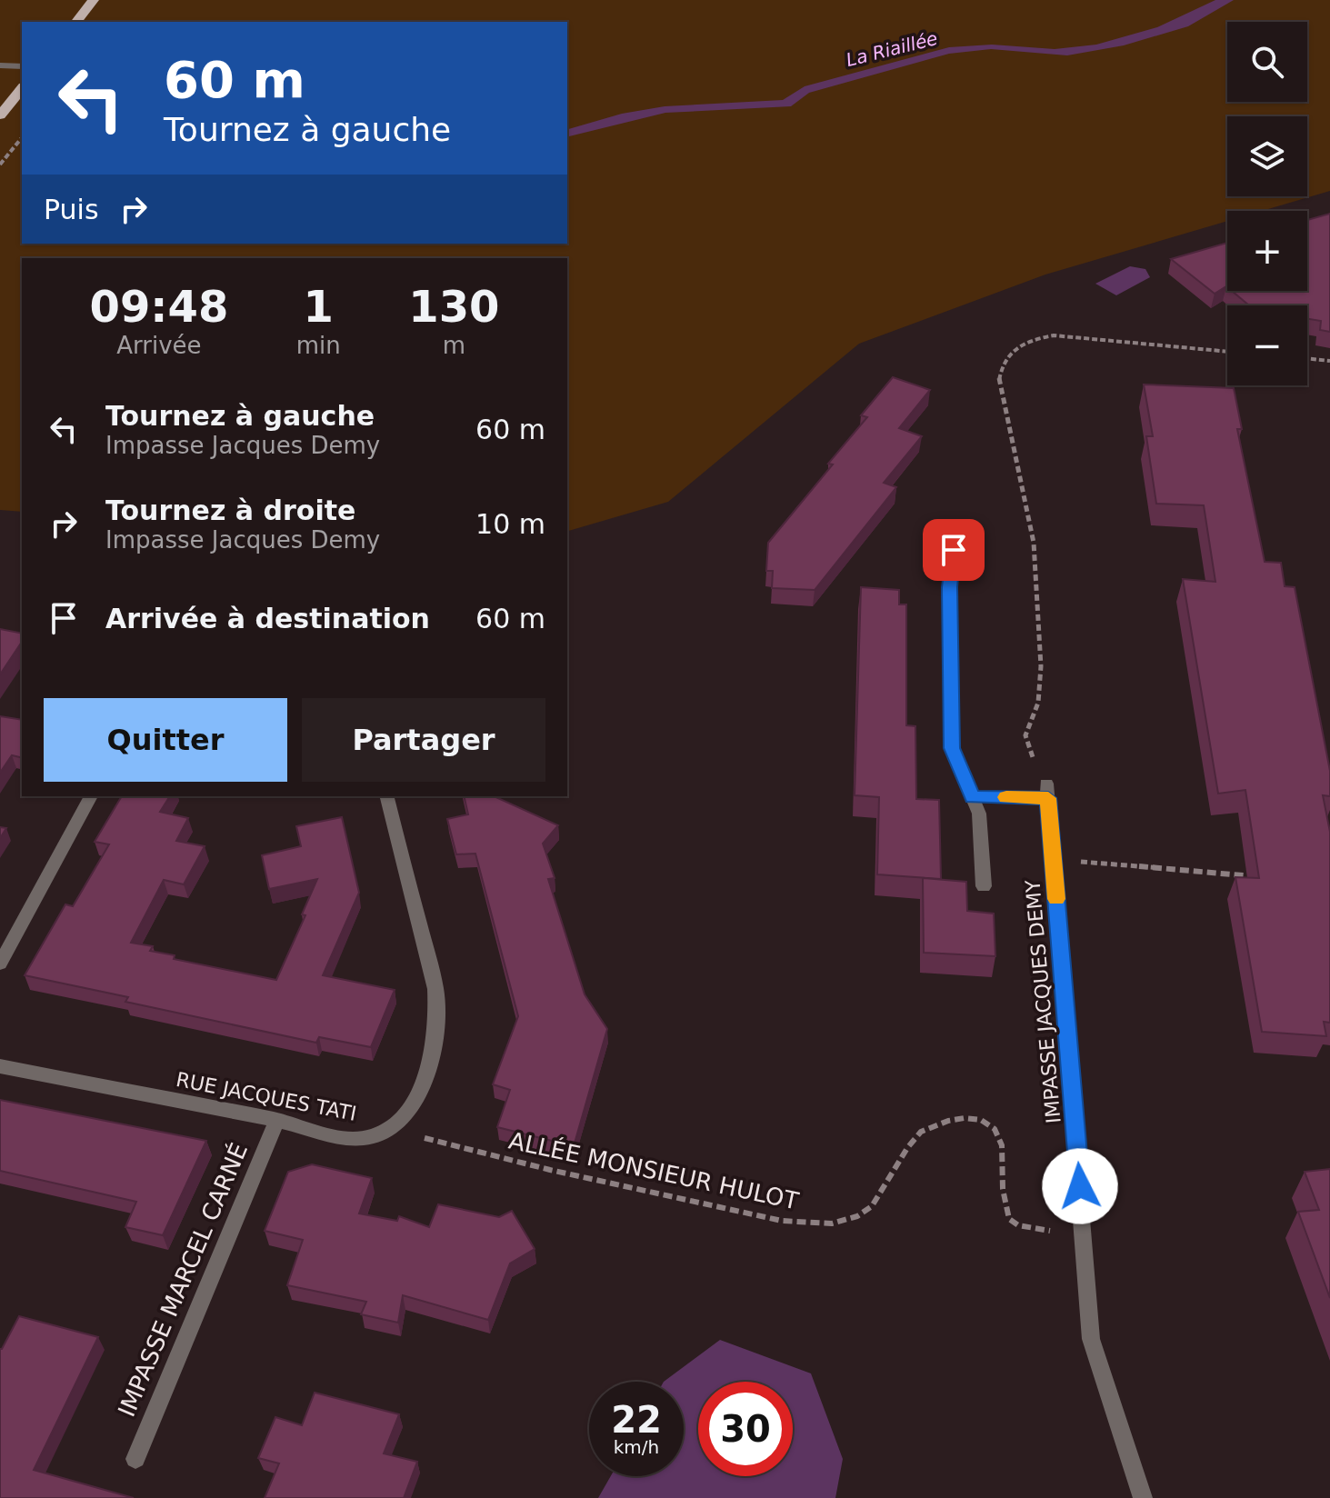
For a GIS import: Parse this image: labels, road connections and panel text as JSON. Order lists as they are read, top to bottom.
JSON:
{
  "streets": {
    "street": ["IMPASSE JACQUES DEMY", "RUE JACQUES TATI", "IMPASSE MARCEL CARNÉ"],
    "path": ["ALLÉE MONSIEUR HULOT"]
  },
  "crossings": [
    ["IMPASSE JACQUES DEMY", "ALLÉE MONSIEUR HULOT"],
    ["RUE JACQUES TATI", "ALLÉE MONSIEUR HULOT"],
    ["RUE JACQUES TATI", "IMPASSE MARCEL CARNÉ"]
  ],
  "water": ["La Riaillée"],
  "page": {
    "map_buttons": ["+", "−"],
    "turn": ["60 m", "Tournez à gauche"],
    "then": "Puis",
    "eta": [
      "09:48",
      "Arrivée",
      "1",
      "min",
      "130",
      "m"
    ],
    "list": [
      {
        "name": "Tournez à gauche",
        "note": "Impasse Jacques Demy",
        "value": "60 m"
      },
      {
        "name": "Tournez à droite",
        "note": "Impasse Jacques Demy",
        "value": "10 m"
      },
      {
        "name": "Arrivée à destination",
        "value": "60 m"
      }
    ],
    "buttons": ["Quitter", "Partager"],
    "speed": "22 km/h",
    "limit": "30"
  }
}
